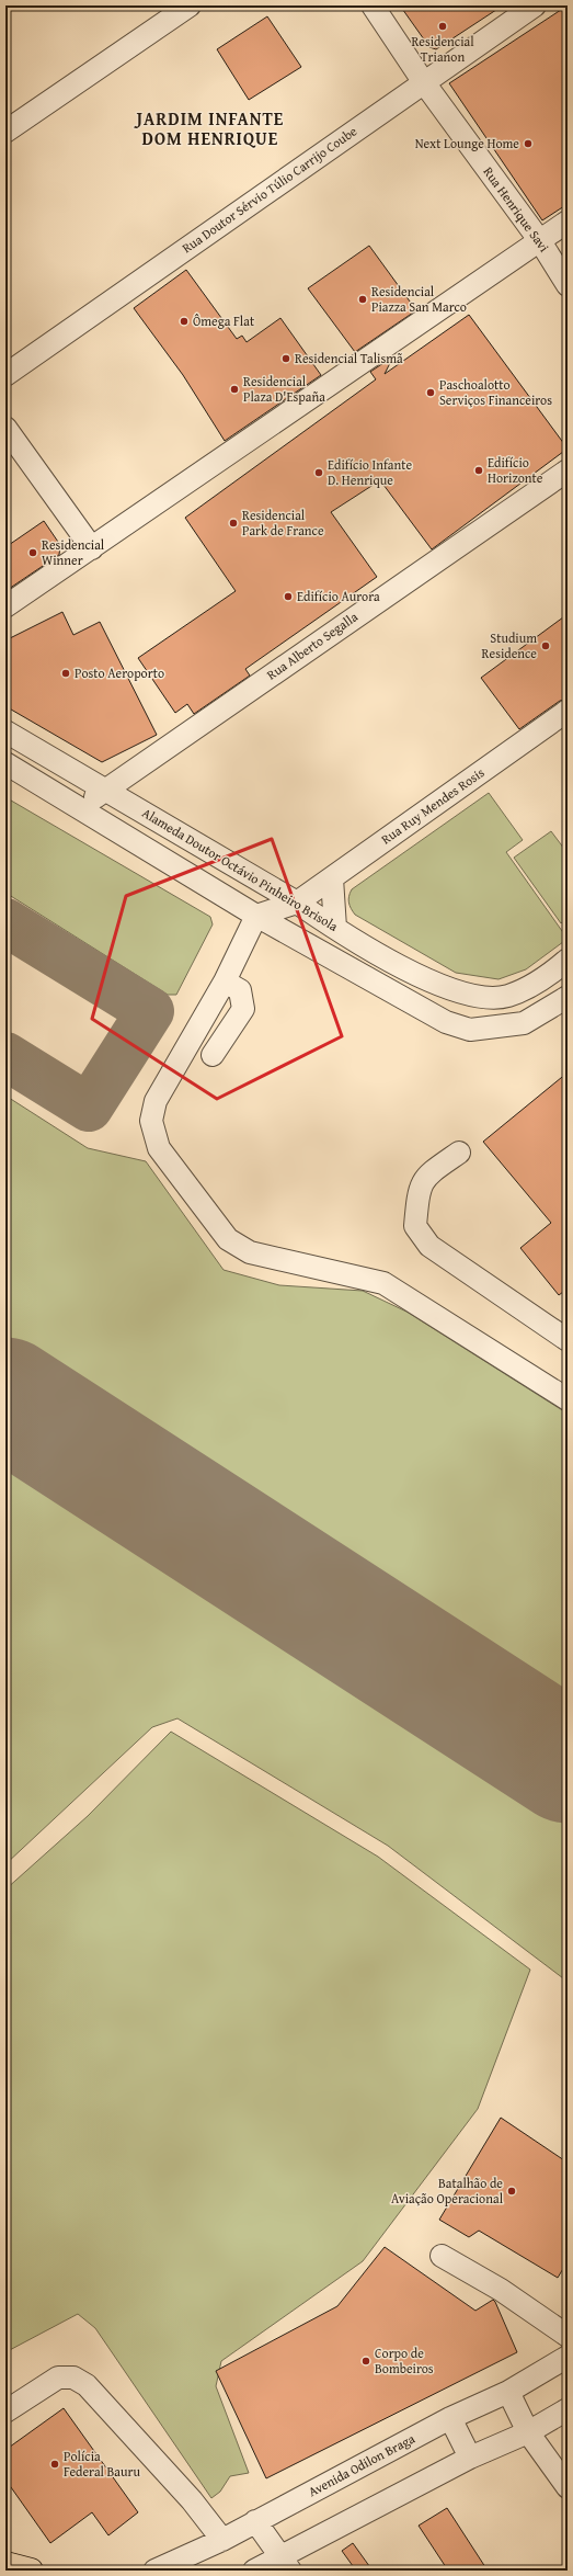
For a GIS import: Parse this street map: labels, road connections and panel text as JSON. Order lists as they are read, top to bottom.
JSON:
{
  "streets": {
    "street": [
      "Rua Doutor Sérvio Túlio Carrijo Coube",
      "Rua Henrique Savi",
      "Rua Alberto Segalla",
      "Rua Ruy Mendes Rosis",
      "Alameda Doutor Octávio Pinheiro Brisola",
      "Avenida Odilon Braga"
    ]
  },
  "crossings": [
    ["Rua Doutor Sérvio Túlio Carrijo Coube", "Rua Henrique Savi"],
    ["Rua Alberto Segalla", "Alameda Doutor Octávio Pinheiro Brisola"],
    ["Rua Ruy Mendes Rosis", "Alameda Doutor Octávio Pinheiro Brisola"]
  ],
  "districts": ["JARDIM INFANTE DOM HENRIQUE"],
  "places": [
    "Residencial Trianon",
    "Next Lounge Home",
    "Residencial Piazza San Marco",
    "Ômega Flat",
    "Residencial Talismã",
    "Residencial Plaza D'España",
    "Paschoalotto Serviços Financeiros",
    "Edifício Horizonte",
    "Edifício Infante D. Henrique",
    "Residencial Park de France",
    "Residencial Winner",
    "Edifício Aurora",
    "Studium Residence",
    "Posto Aeroporto",
    "Batalhão de Aviação Operacional",
    "Corpo de Bombeiros",
    "Polícia Federal Bauru"
  ]
}
